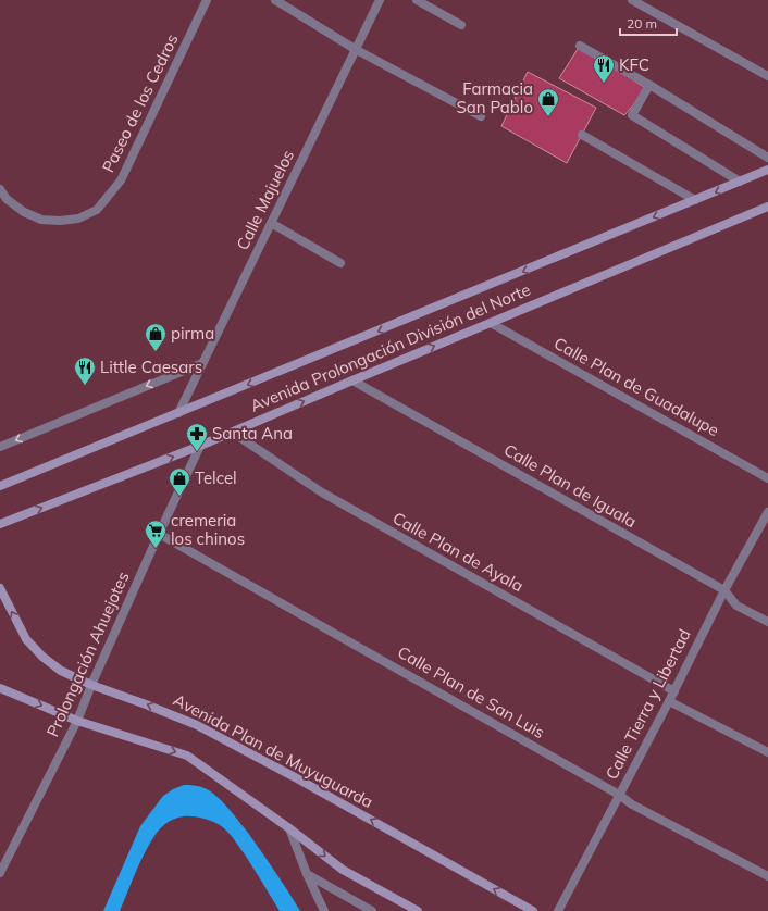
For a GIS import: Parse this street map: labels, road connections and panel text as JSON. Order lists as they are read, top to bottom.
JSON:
{
  "streets": {
    "main road": ["Avenida Prolongación División del Norte", "Avenida Plan de Muyuguarda"],
    "street": [
      "Paseo de los Cedros",
      "Calle Majuelos",
      "Calle Plan de Guadalupe",
      "Calle Plan de Iguala",
      "Calle Plan de Ayala",
      "Prolongación Ahuejotes",
      "Calle Plan de San Luis",
      "Calle Tierra y Libertad"
    ]
  },
  "crossings": [
    ["Calle Majuelos", "Avenida Prolongación División del Norte"],
    ["Avenida Prolongación División del Norte", "Calle Plan de Guadalupe"],
    ["Avenida Prolongación División del Norte", "Calle Plan de Iguala"],
    ["Avenida Prolongación División del Norte", "Calle Plan de Ayala"],
    ["Avenida Prolongación División del Norte", "Prolongación Ahuejotes"],
    ["Calle Plan de Iguala", "Calle Tierra y Libertad"],
    ["Calle Plan de Ayala", "Calle Tierra y Libertad"],
    ["Prolongación Ahuejotes", "Calle Plan de San Luis"],
    ["Prolongación Ahuejotes", "Avenida Plan de Muyuguarda"],
    ["Calle Plan de San Luis", "Calle Tierra y Libertad"]
  ],
  "places": {
    "restaurant": ["KFC", "Little Caesars"],
    "shop": ["Farmacia San Pablo", "pirma", "Telcel"],
    "pharmacy": ["Santa Ana"],
    "supermarket": ["cremeria los chinos"]
  },
  "scale_bar": "20 m"
}
